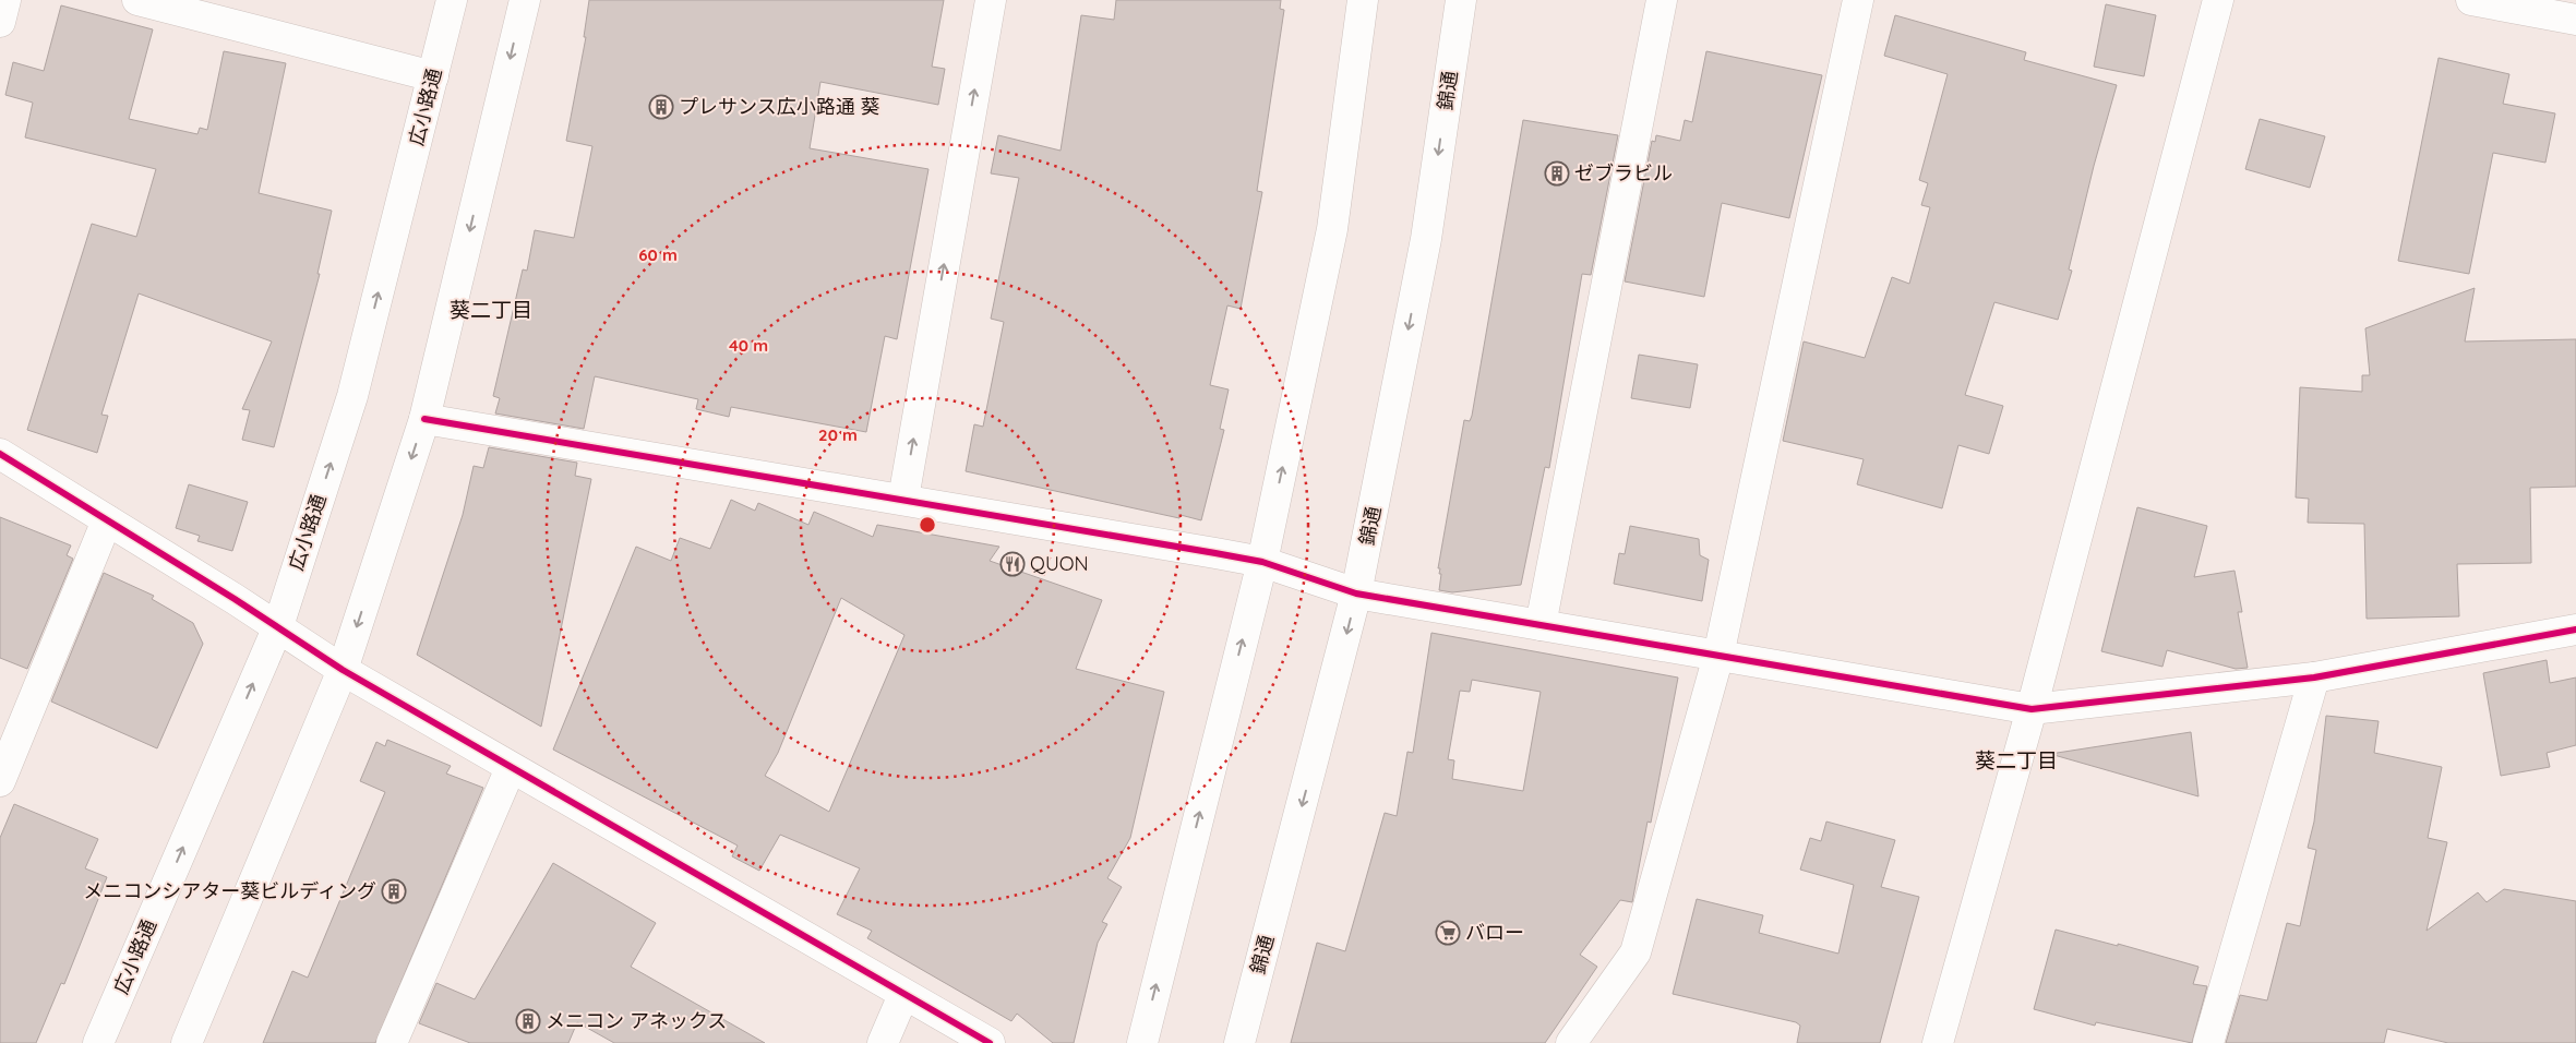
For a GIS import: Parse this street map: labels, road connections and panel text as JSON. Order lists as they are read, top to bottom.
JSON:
{
  "streets": {
    "street": ["錦通", "広小路通"]
  },
  "districts": ["葵二丁目", "葵二丁目"],
  "places": {
    "building": [
      "プレサンス広小路通 葵",
      "ゼブラビル",
      "メニコンシアター葵ビルディング",
      "メニコン アネックス"
    ],
    "restaurant": ["QUON"],
    "supermarket": ["バロー"]
  },
  "rings": ["60 m", "40 m", "20 m"]
}
